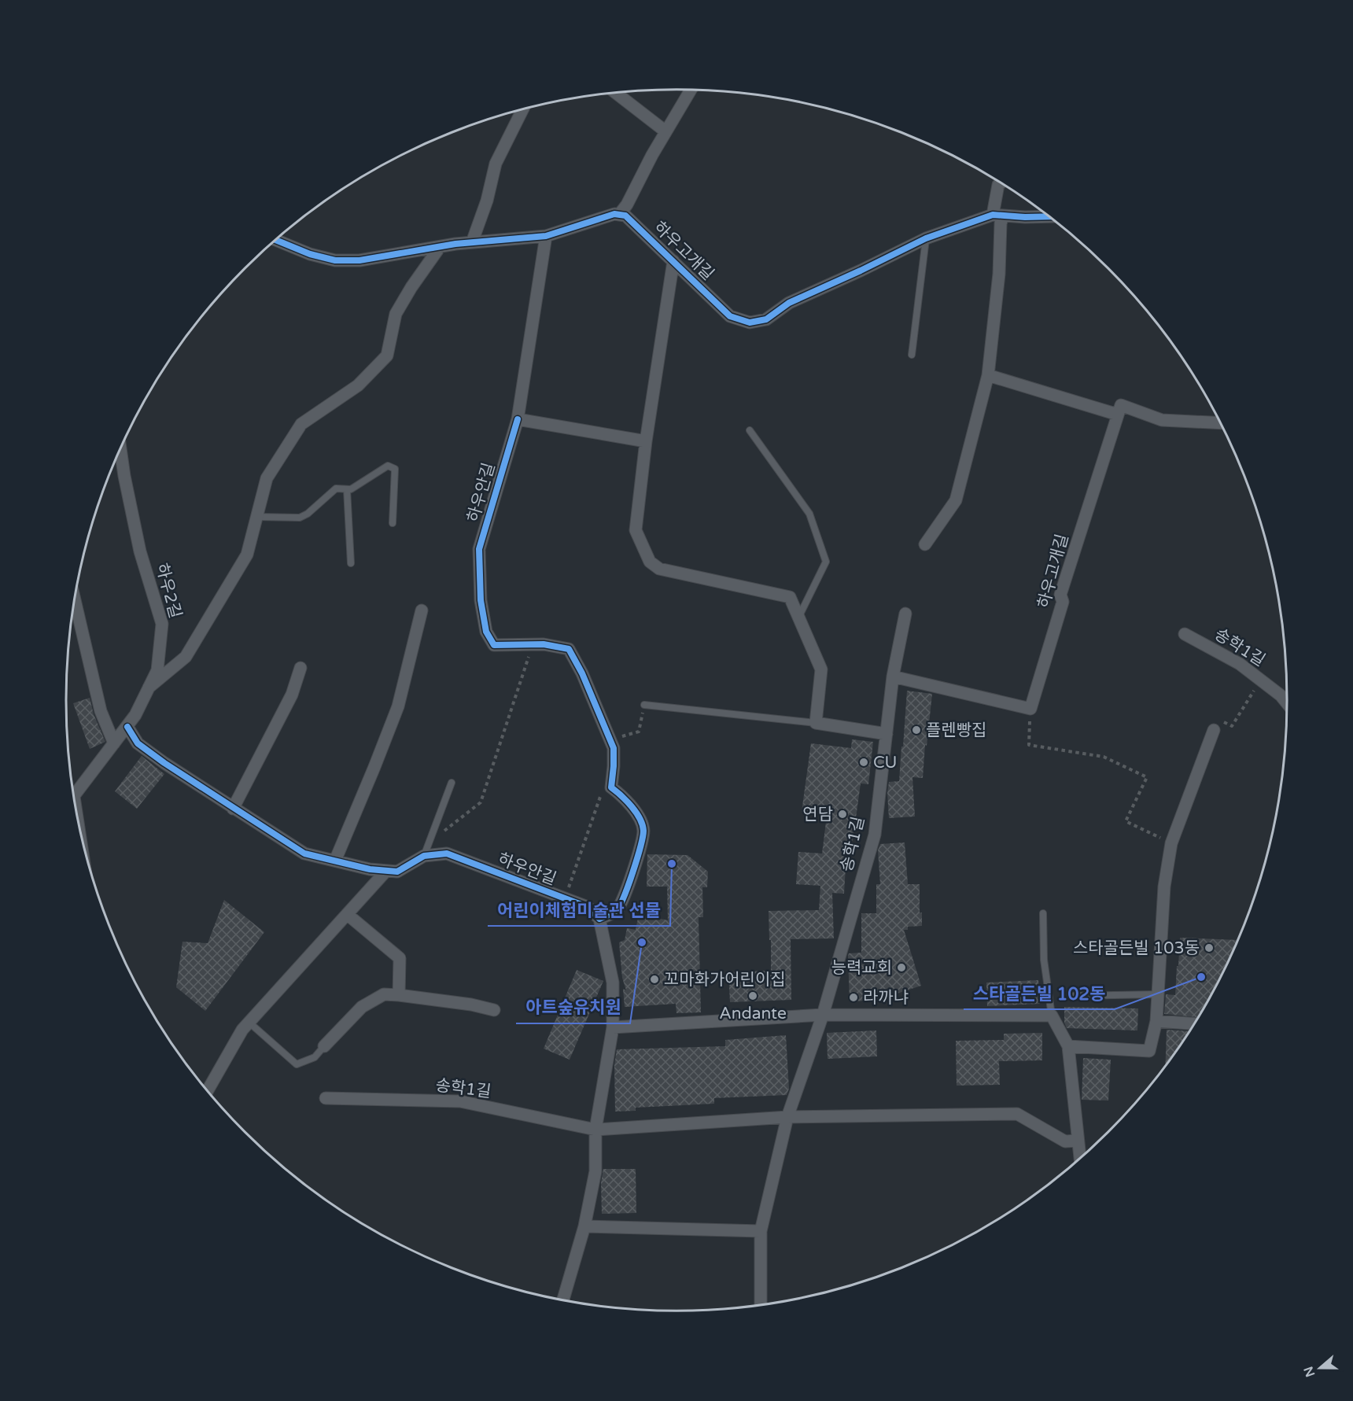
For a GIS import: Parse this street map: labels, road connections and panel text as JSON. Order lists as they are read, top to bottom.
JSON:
{
  "streets": {
    "street": [
      "하우고개길",
      "하우안길",
      "하우2길",
      "송학1길"
    ]
  },
  "crossings": [
    ["하우안길", "하우2길"]
  ],
  "places": [
    "플렌빵집",
    "CU",
    "연담",
    "어린이체험미술관 선물",
    "아트숲유치원",
    "스타골든빌 103동",
    "능력교회",
    "스타골든빌 102동",
    "꼬마화가어린이집",
    "Andante",
    "라까냐"
  ],
  "north": "left"
}
